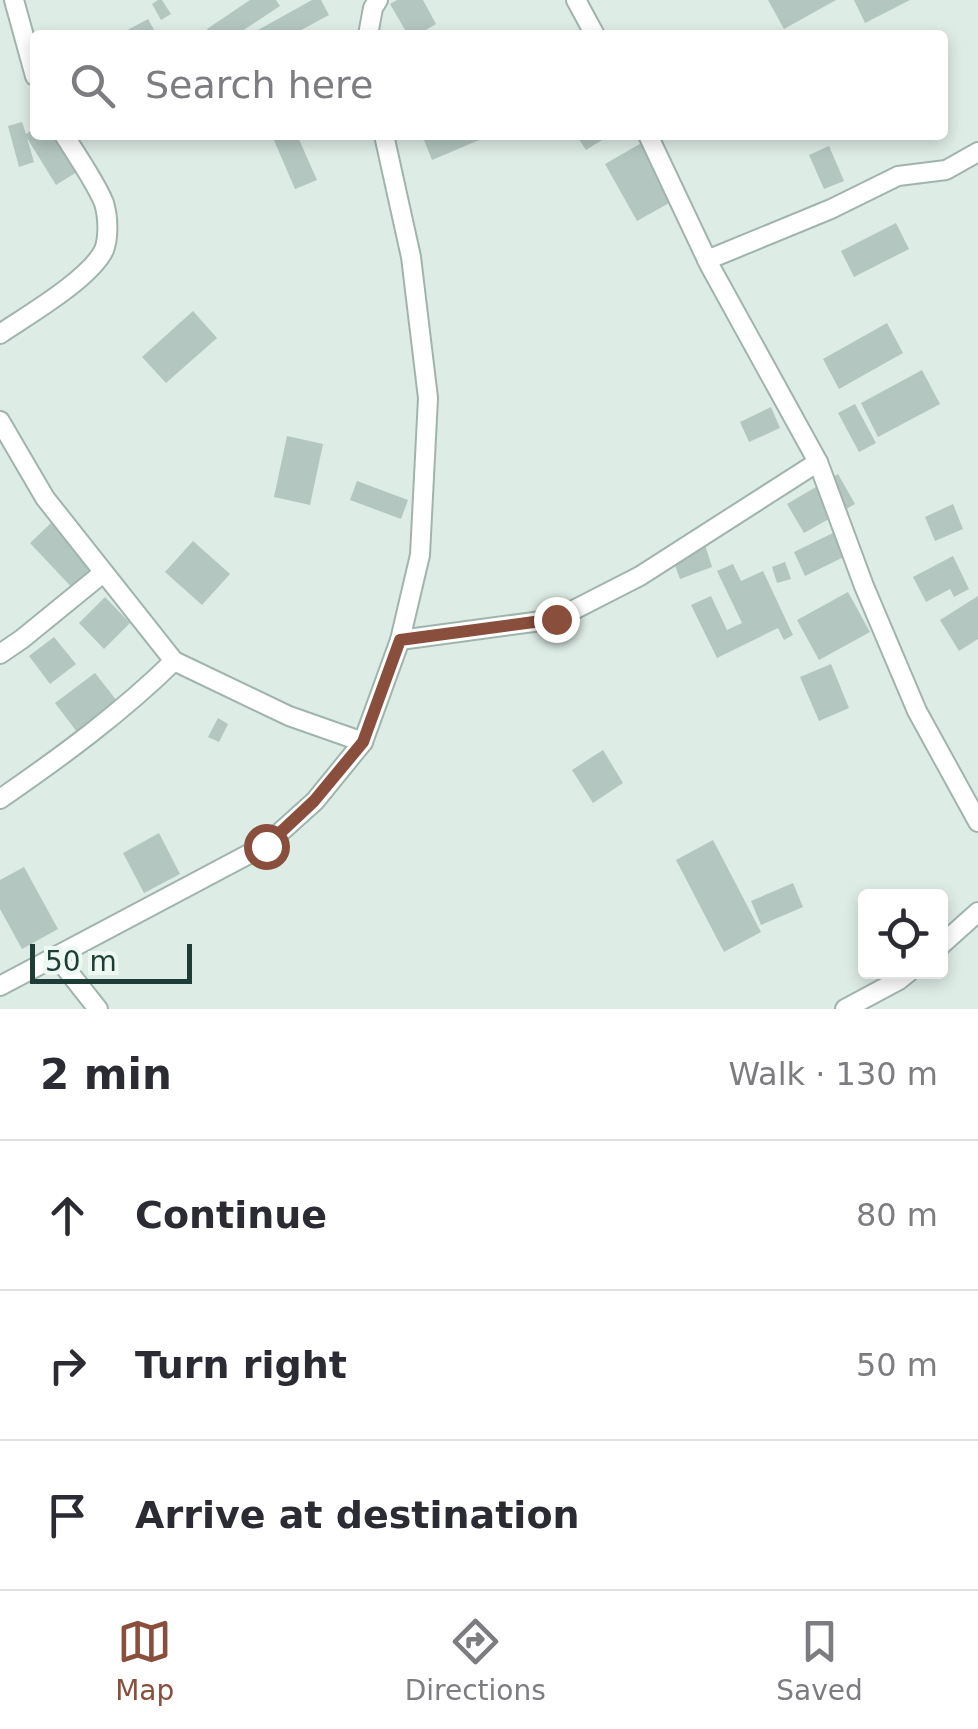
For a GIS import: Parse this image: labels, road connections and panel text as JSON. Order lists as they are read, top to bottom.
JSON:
{
  "scale_bar": "50 m",
  "page": {
    "search": "Search here",
    "scale": "50 m",
    "heading": ["2 min", "Walk · 130 m"],
    "list": [
      ["Continue", "80 m"],
      ["Turn right", "50 m"],
      "Arrive at destination"
    ],
    "nav": ["Map", "Directions", "Saved"]
  }
}
